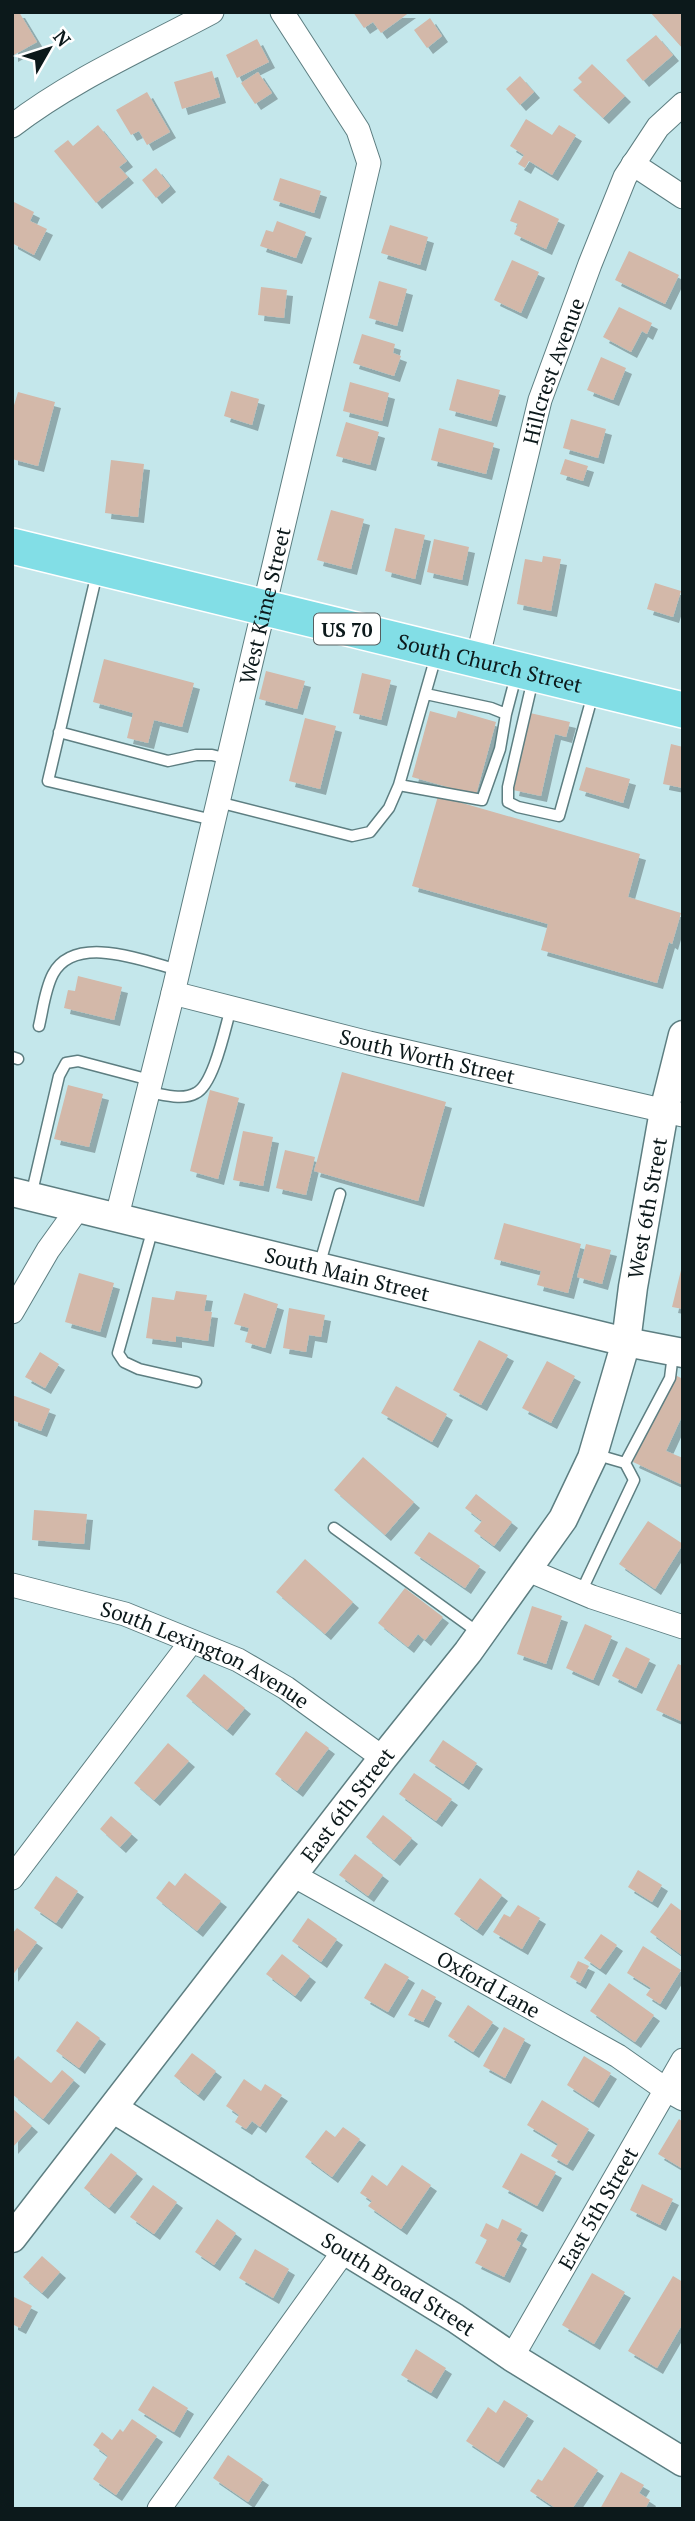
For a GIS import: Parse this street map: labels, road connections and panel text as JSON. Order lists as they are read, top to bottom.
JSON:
{
  "streets": {
    "main road": ["US 70", "South Church Street"],
    "street": [
      "Hillcrest Avenue",
      "West Kime Street",
      "South Worth Street",
      "West 6th Street",
      "South Main Street",
      "South Lexington Avenue",
      "East 6th Street",
      "Oxford Lane",
      "East 5th Street",
      "South Broad Street"
    ]
  },
  "crossings": [
    ["Hillcrest Avenue", "South Church Street"],
    ["West Kime Street", "South Church Street"],
    ["West Kime Street", "South Worth Street"],
    ["West Kime Street", "South Main Street"],
    ["South Worth Street", "West 6th Street"],
    ["West 6th Street", "South Main Street"],
    ["West 6th Street", "East 6th Street"],
    ["South Main Street", "East 6th Street"],
    ["South Lexington Avenue", "East 6th Street"],
    ["East 6th Street", "Oxford Lane"],
    ["East 6th Street", "South Broad Street"],
    ["Oxford Lane", "East 5th Street"],
    ["East 5th Street", "South Broad Street"]
  ],
  "north": "top right"
}
